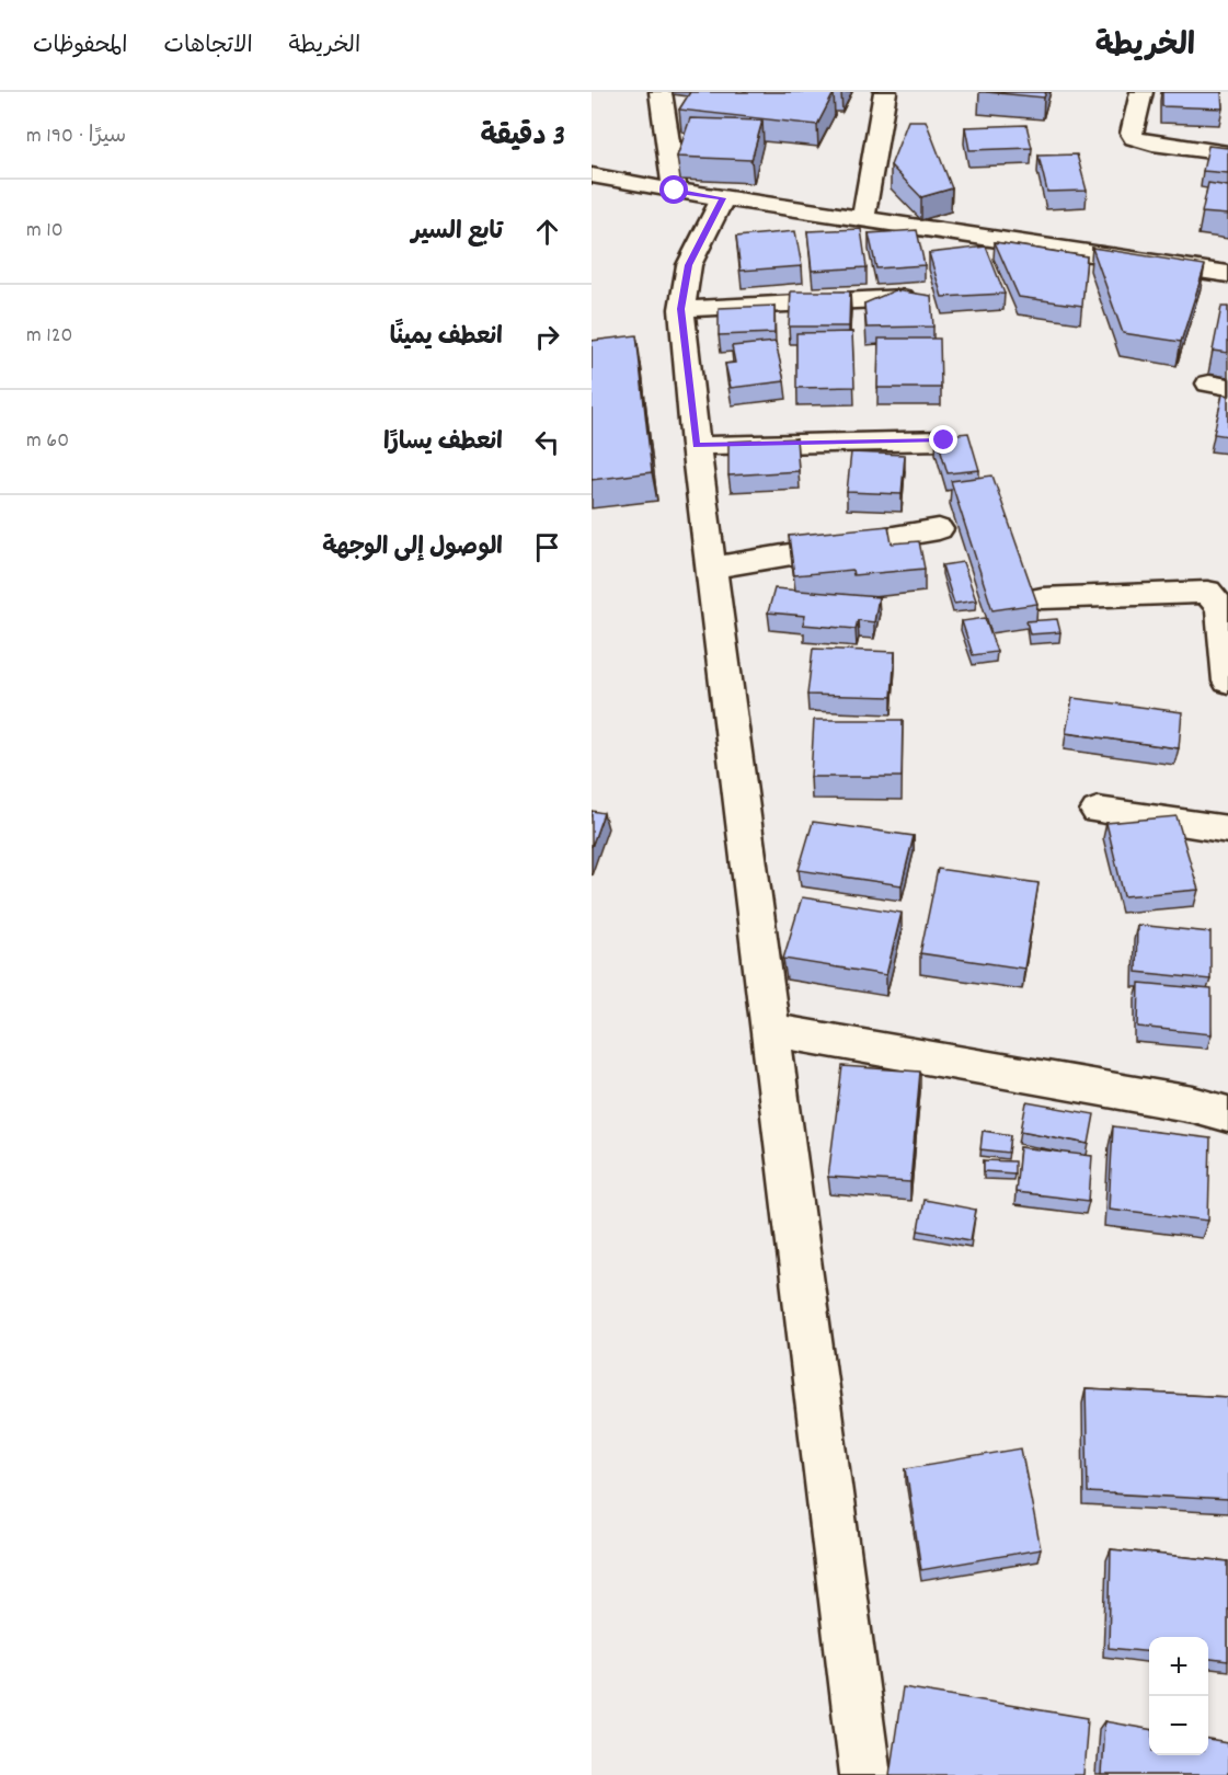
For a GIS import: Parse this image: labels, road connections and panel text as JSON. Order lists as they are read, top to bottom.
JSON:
{
  "page": {
    "header": "الخريطة",
    "nav": ["الخريطة", "الاتجاهات", "المحفوظات"],
    "heading": ["3 دقيقة", "سيرًا · 190 m"],
    "list": [
      ["تابع السير", "10 m"],
      ["انعطف يمينًا", "120 m"],
      ["انعطف يسارًا", "60 m"],
      "الوصول إلى الوجهة"
    ],
    "map_buttons": ["+", "−"]
  }
}
